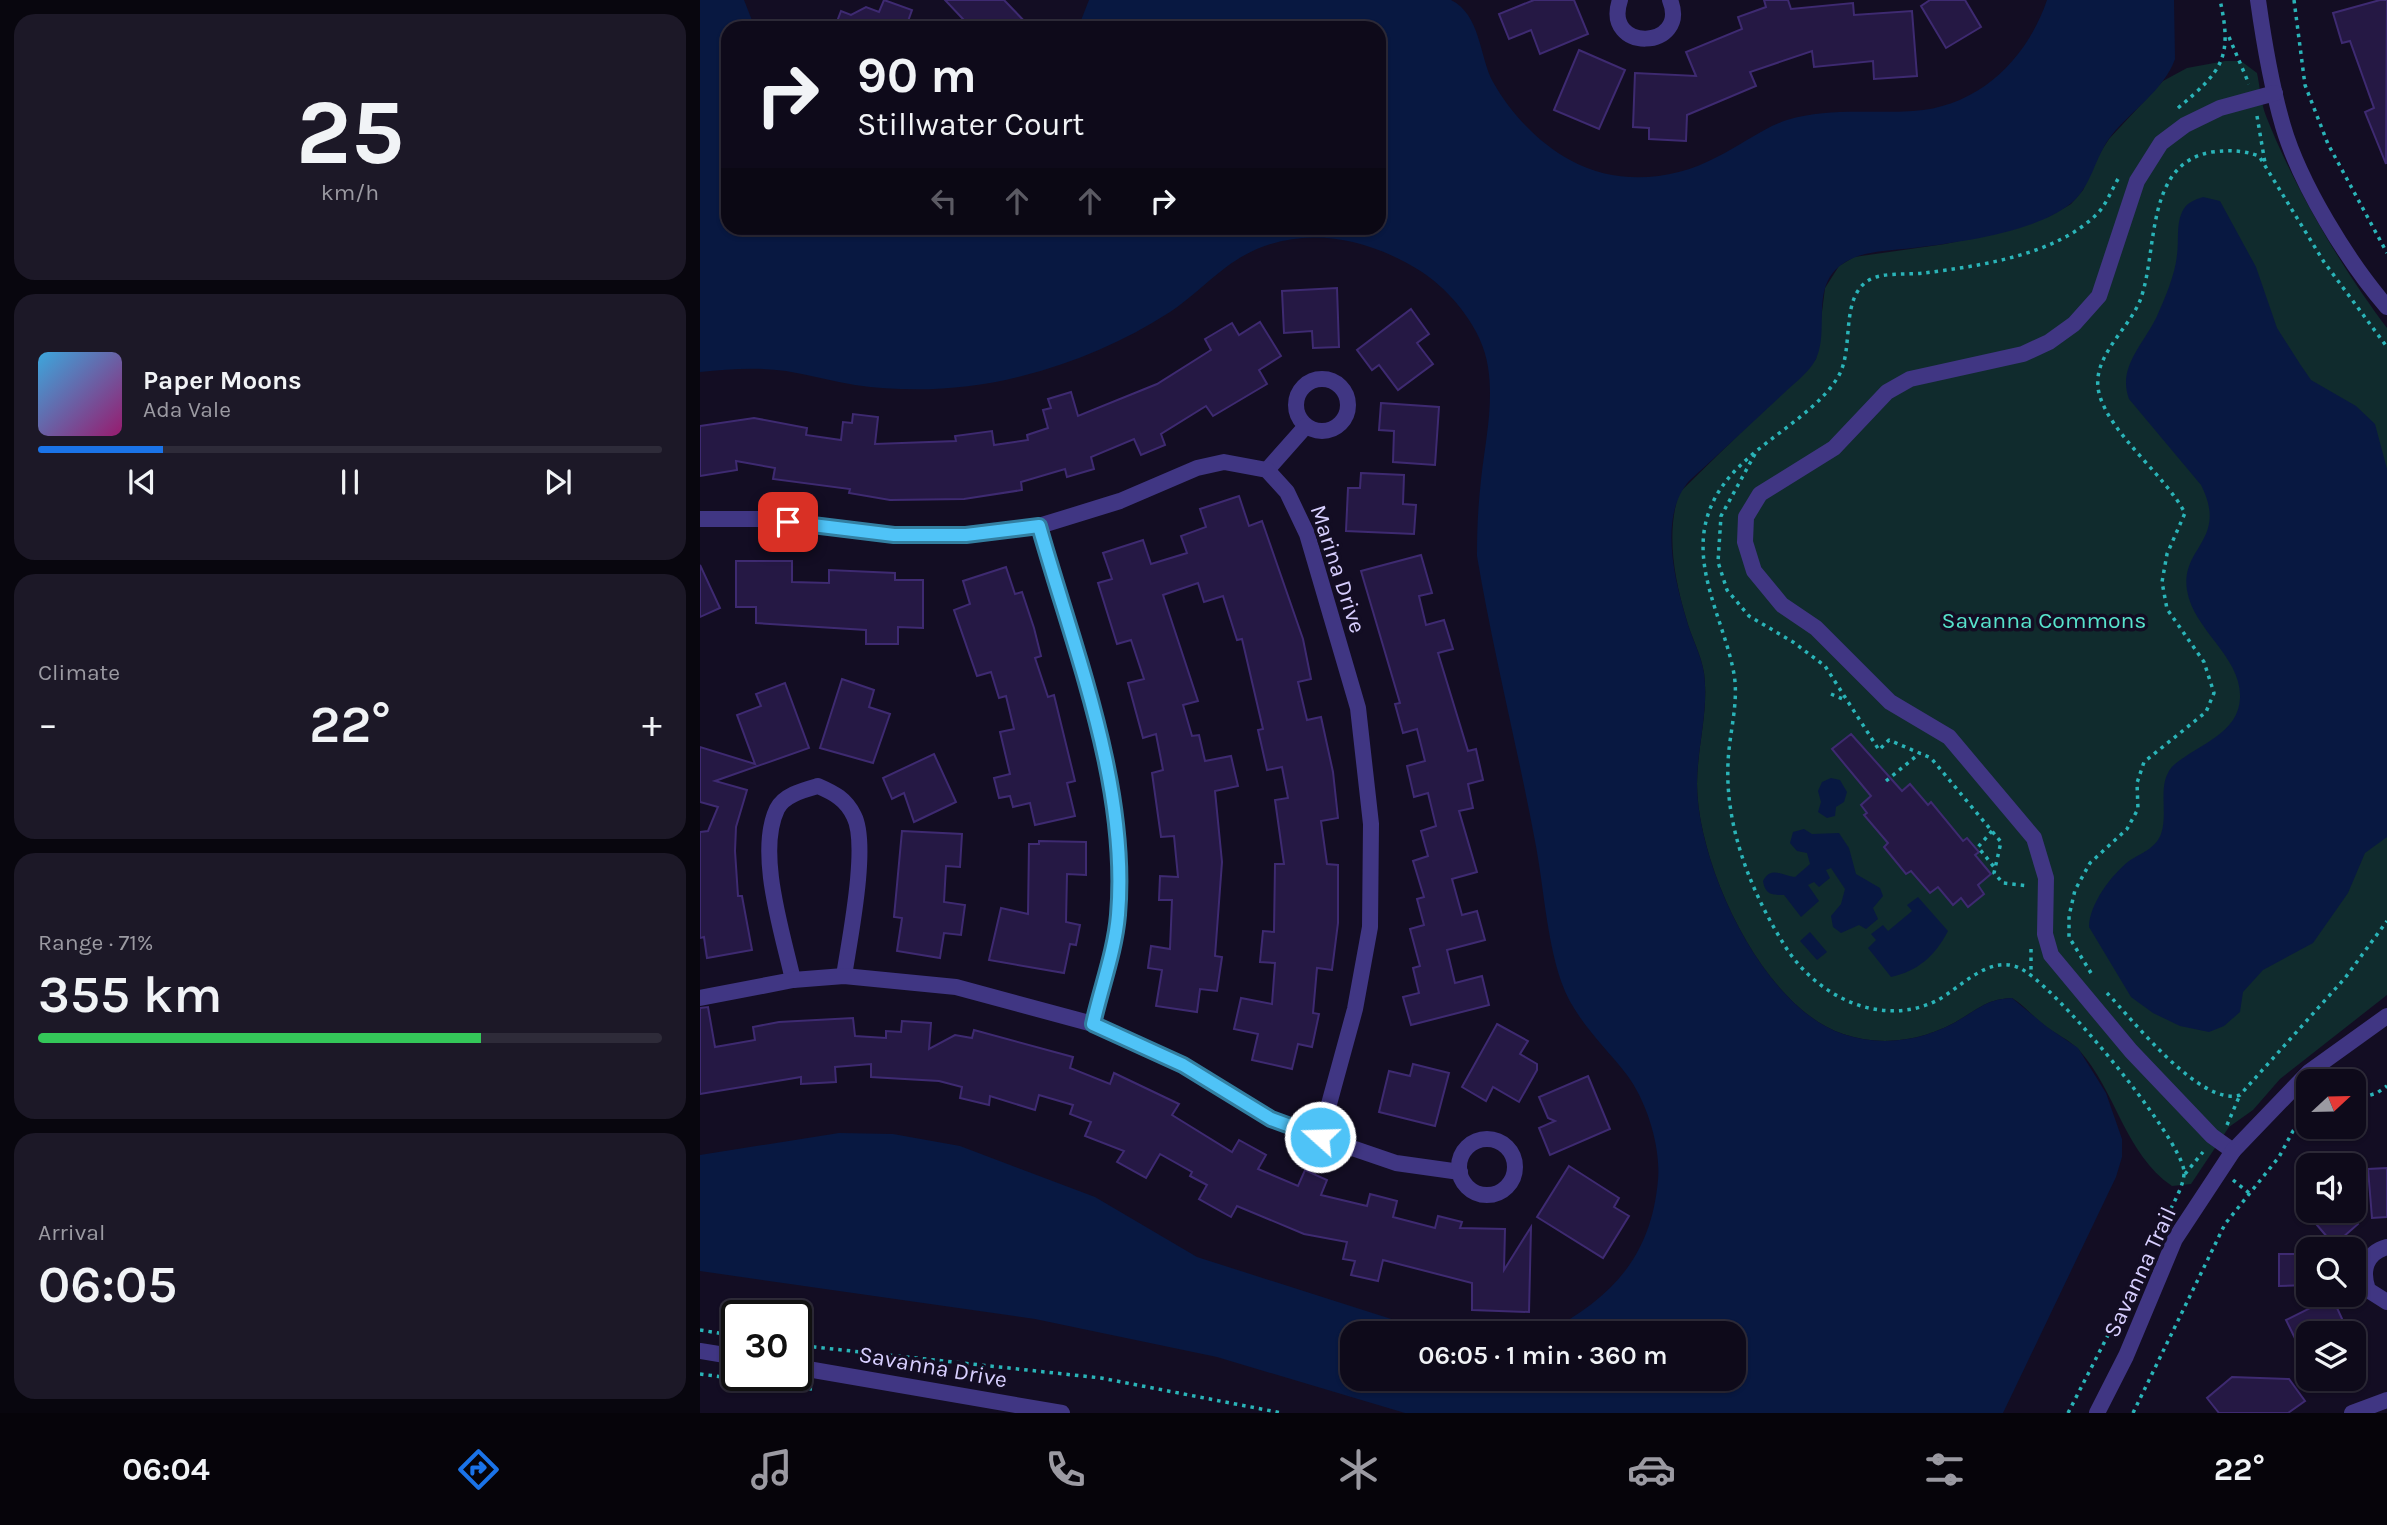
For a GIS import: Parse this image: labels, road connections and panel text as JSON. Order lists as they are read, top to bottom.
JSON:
{
  "streets": {
    "street": ["Marina Drive", "Savanna Trail", "Savanna Drive"]
  },
  "parks": ["Savanna Commons"],
  "north": "right",
  "page": {
    "tile": [
      ["25", "km/h"],
      "Climate",
      ["Range · 71%", "355 km"],
      ["Arrival", "06:05"]
    ],
    "turn": ["90 m", "Stillwater Court"],
    "song": ["Paper Moons", "Ada Vale"],
    "heat": ["−", "22°", "+"],
    "limit": "30",
    "trip": "06:05 · 1 min · 360 m",
    "tabs": ["06:04", "22°"]
  }
}
